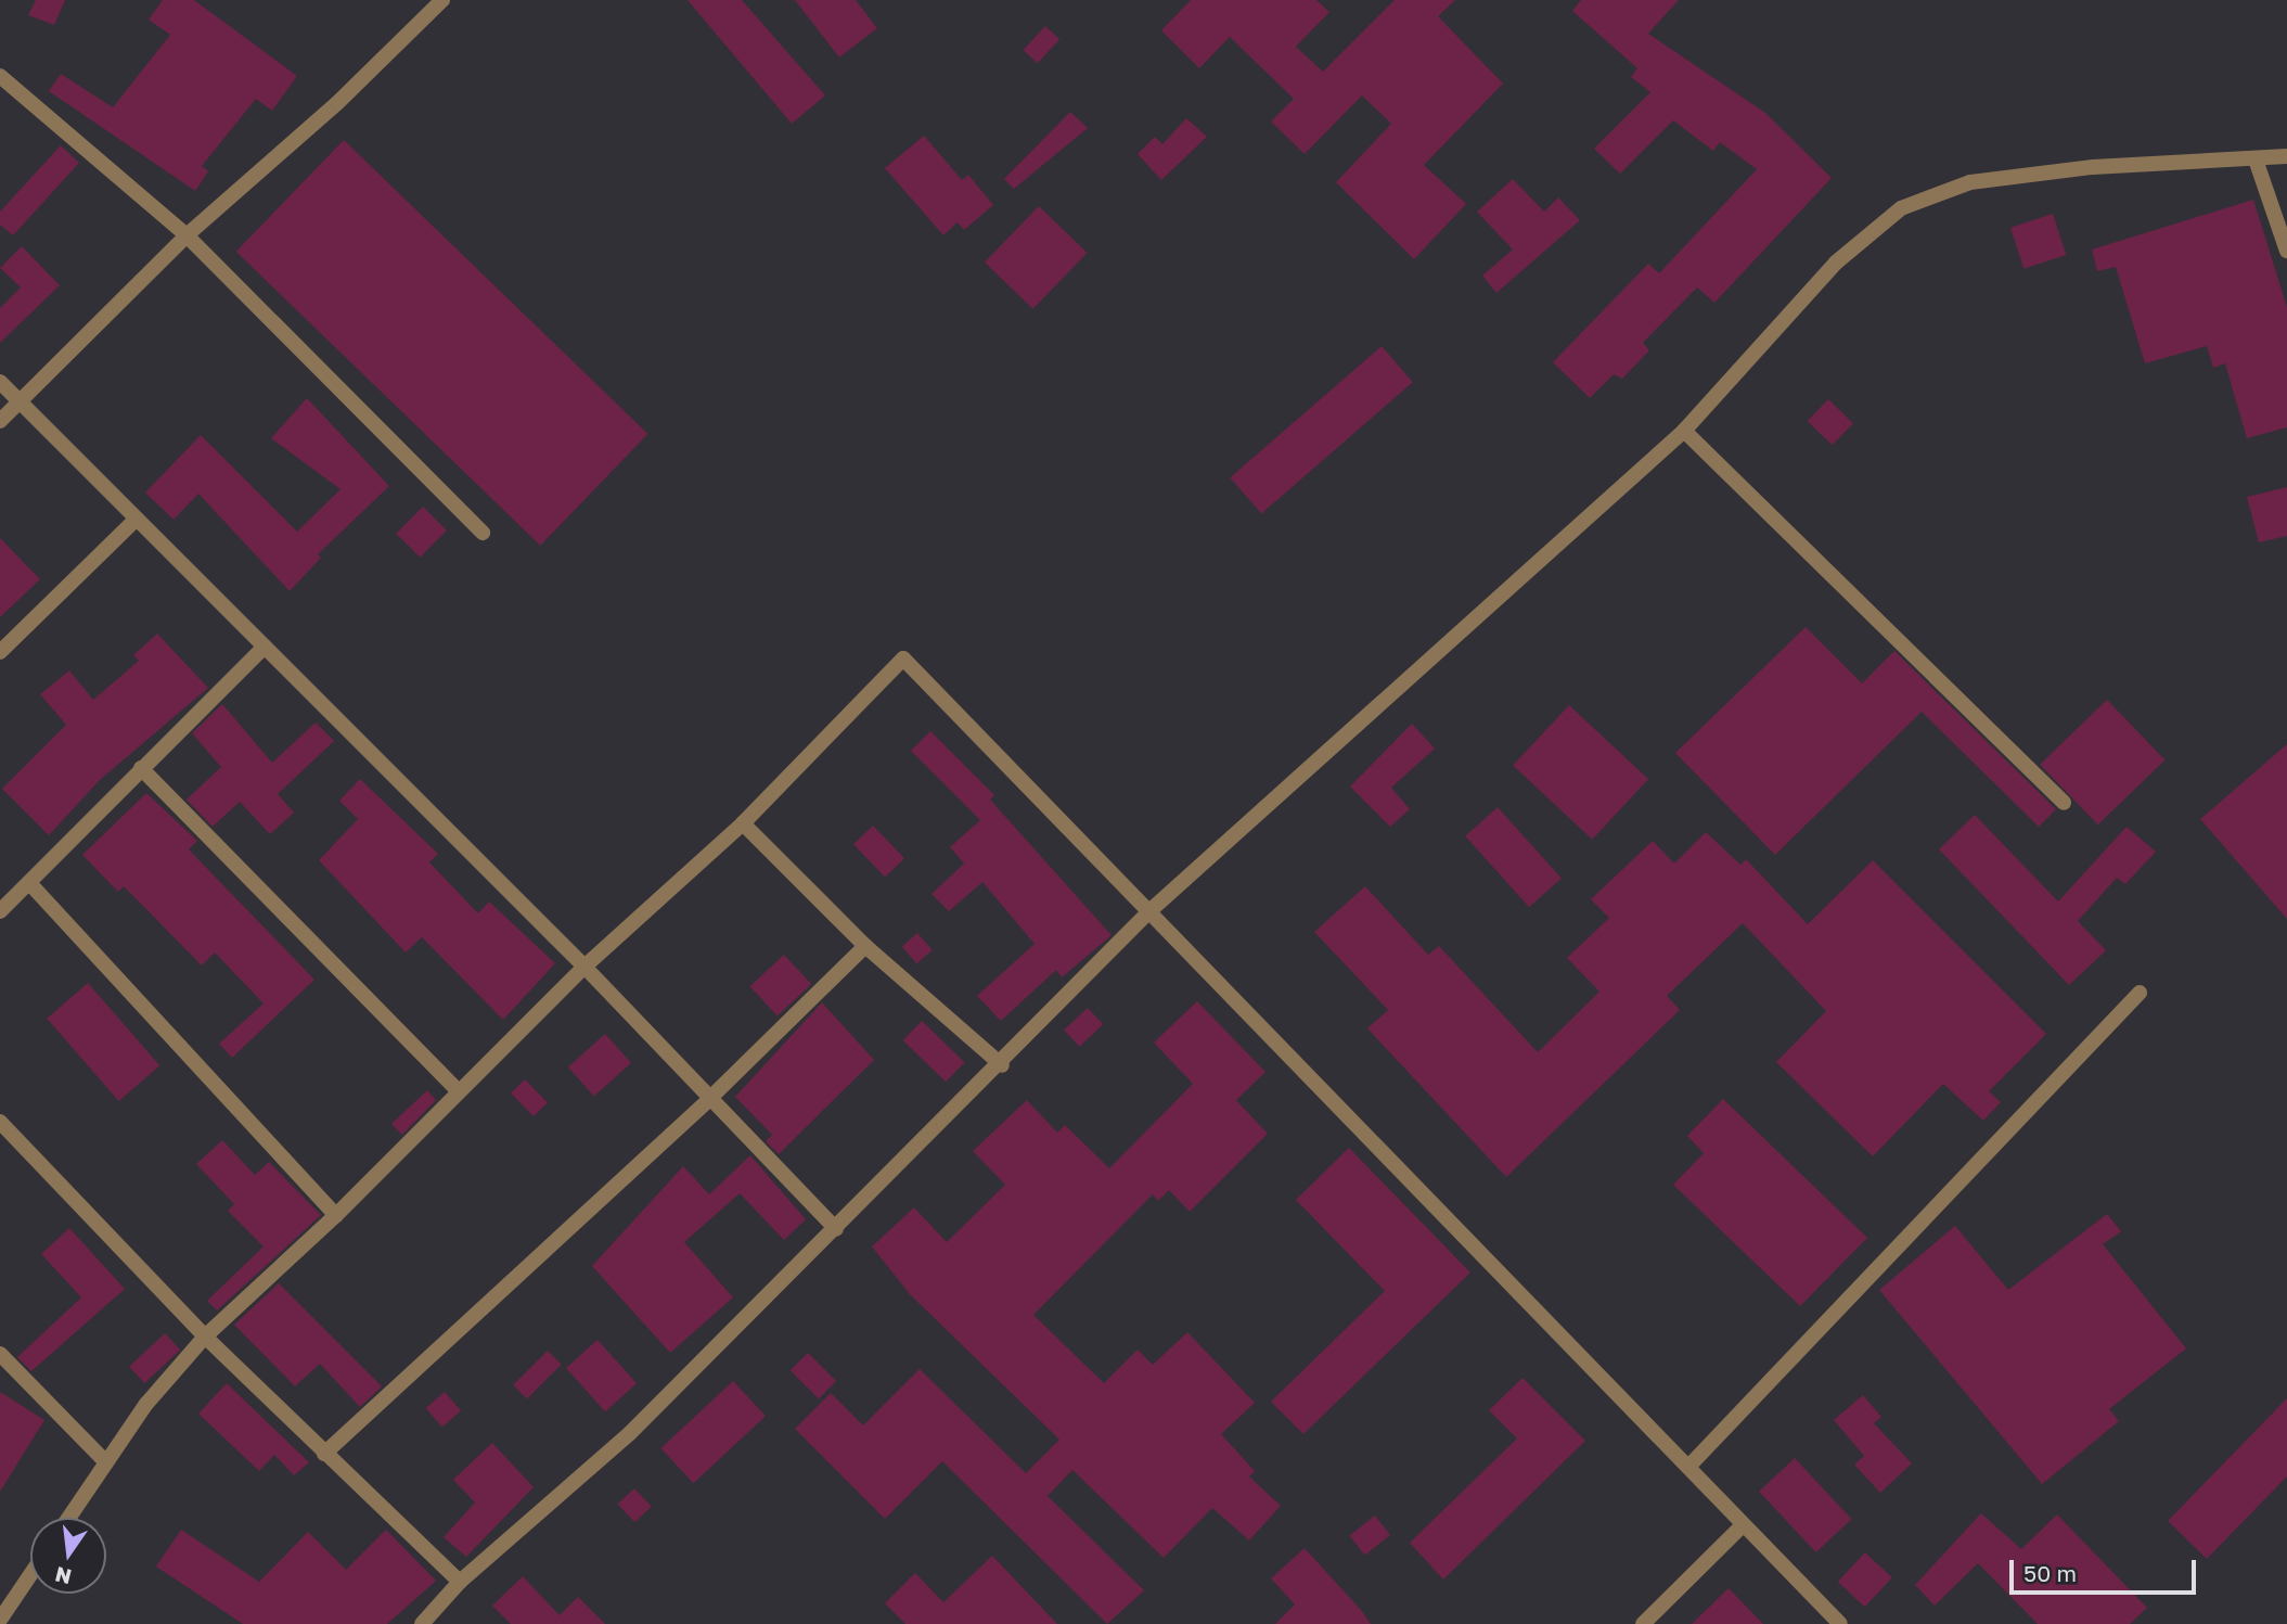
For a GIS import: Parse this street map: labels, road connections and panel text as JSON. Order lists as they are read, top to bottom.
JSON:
{
  "scale_bar": "50 m",
  "north": "bottom"
}
